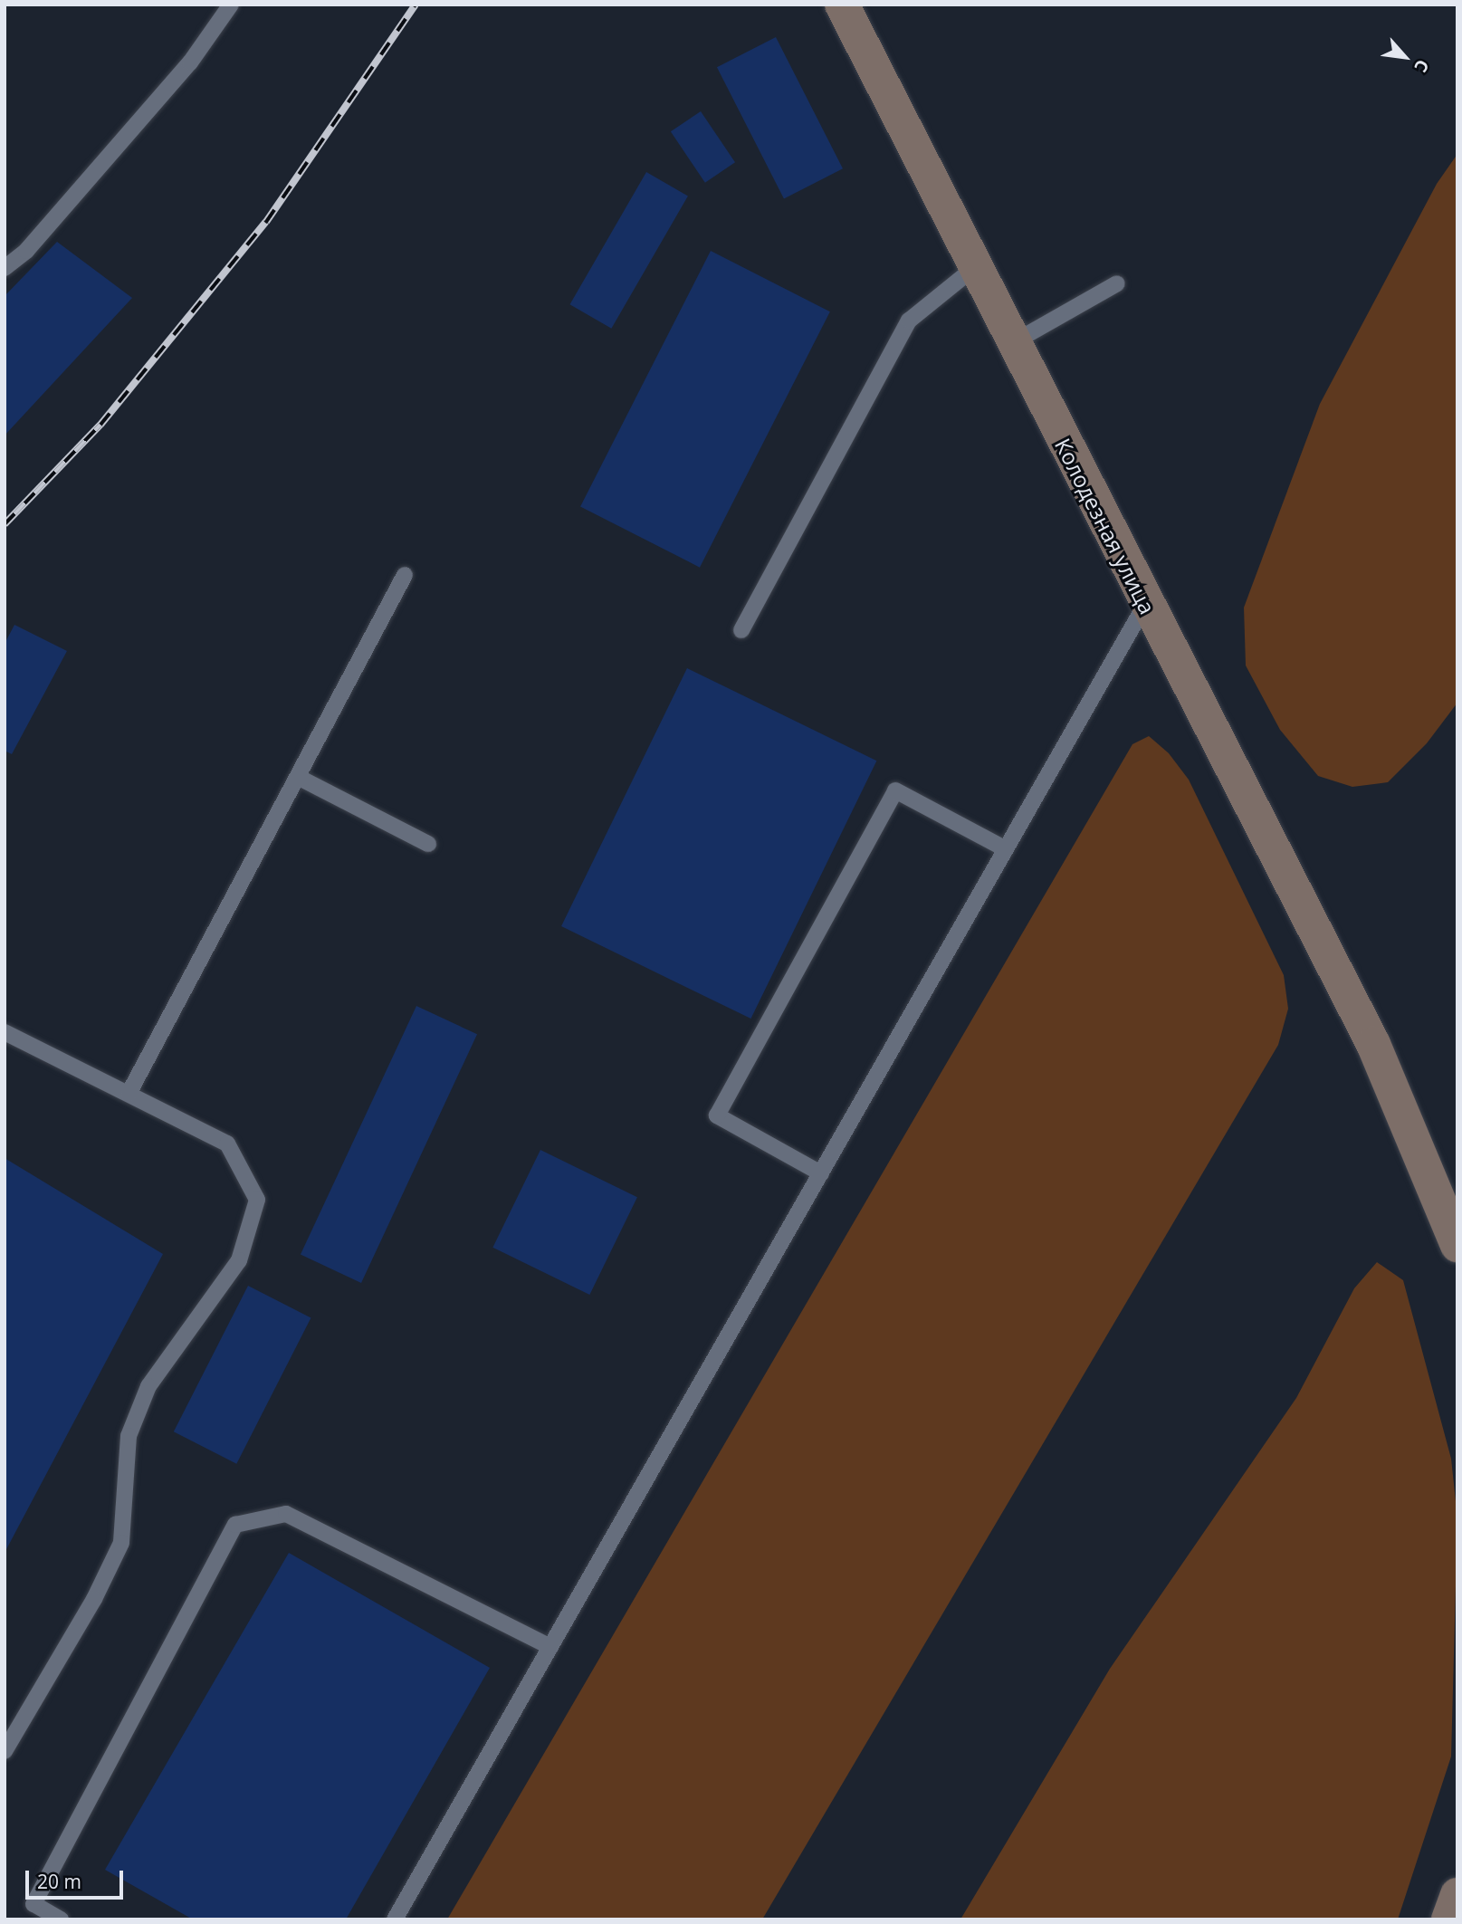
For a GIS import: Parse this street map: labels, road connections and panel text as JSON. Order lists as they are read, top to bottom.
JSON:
{
  "streets": {
    "main road": ["Колодезная улица"]
  },
  "scale_bar": "20 m",
  "north": "bottom right"
}
